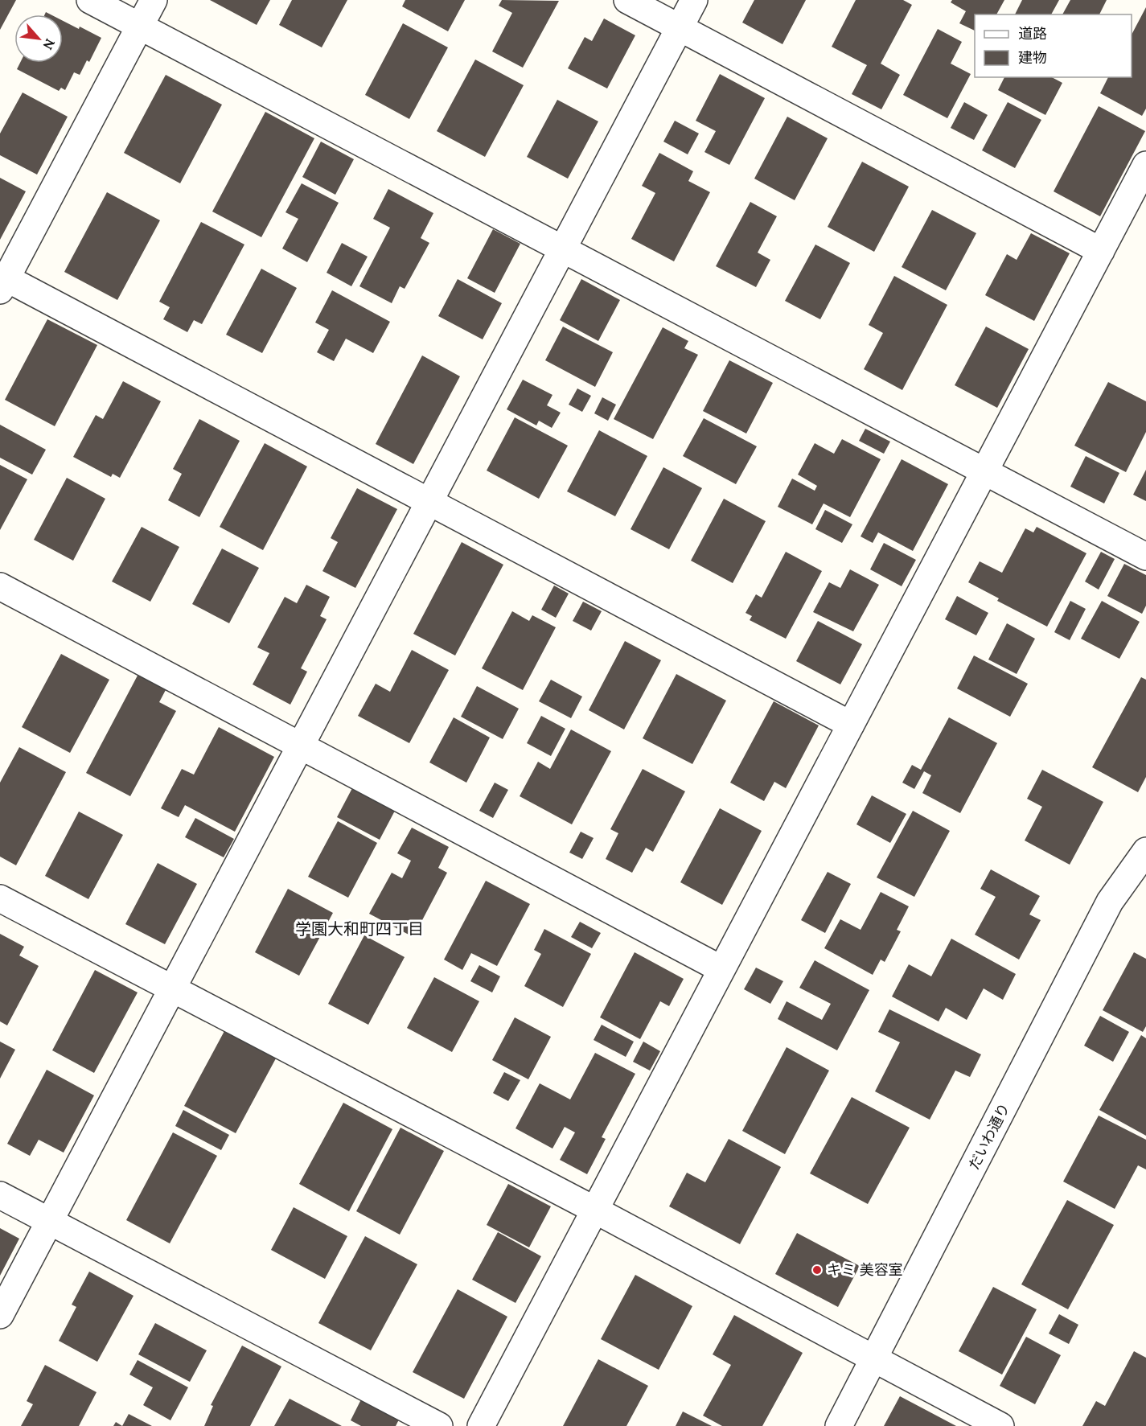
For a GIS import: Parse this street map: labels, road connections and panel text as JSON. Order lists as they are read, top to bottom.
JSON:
{
  "streets": {
    "street": ["だいわ通り"]
  },
  "districts": ["学園大和町四丁目"],
  "places": ["キミ 美容室"],
  "legend": ["道路", "建物"],
  "north": "bottom right"
}
